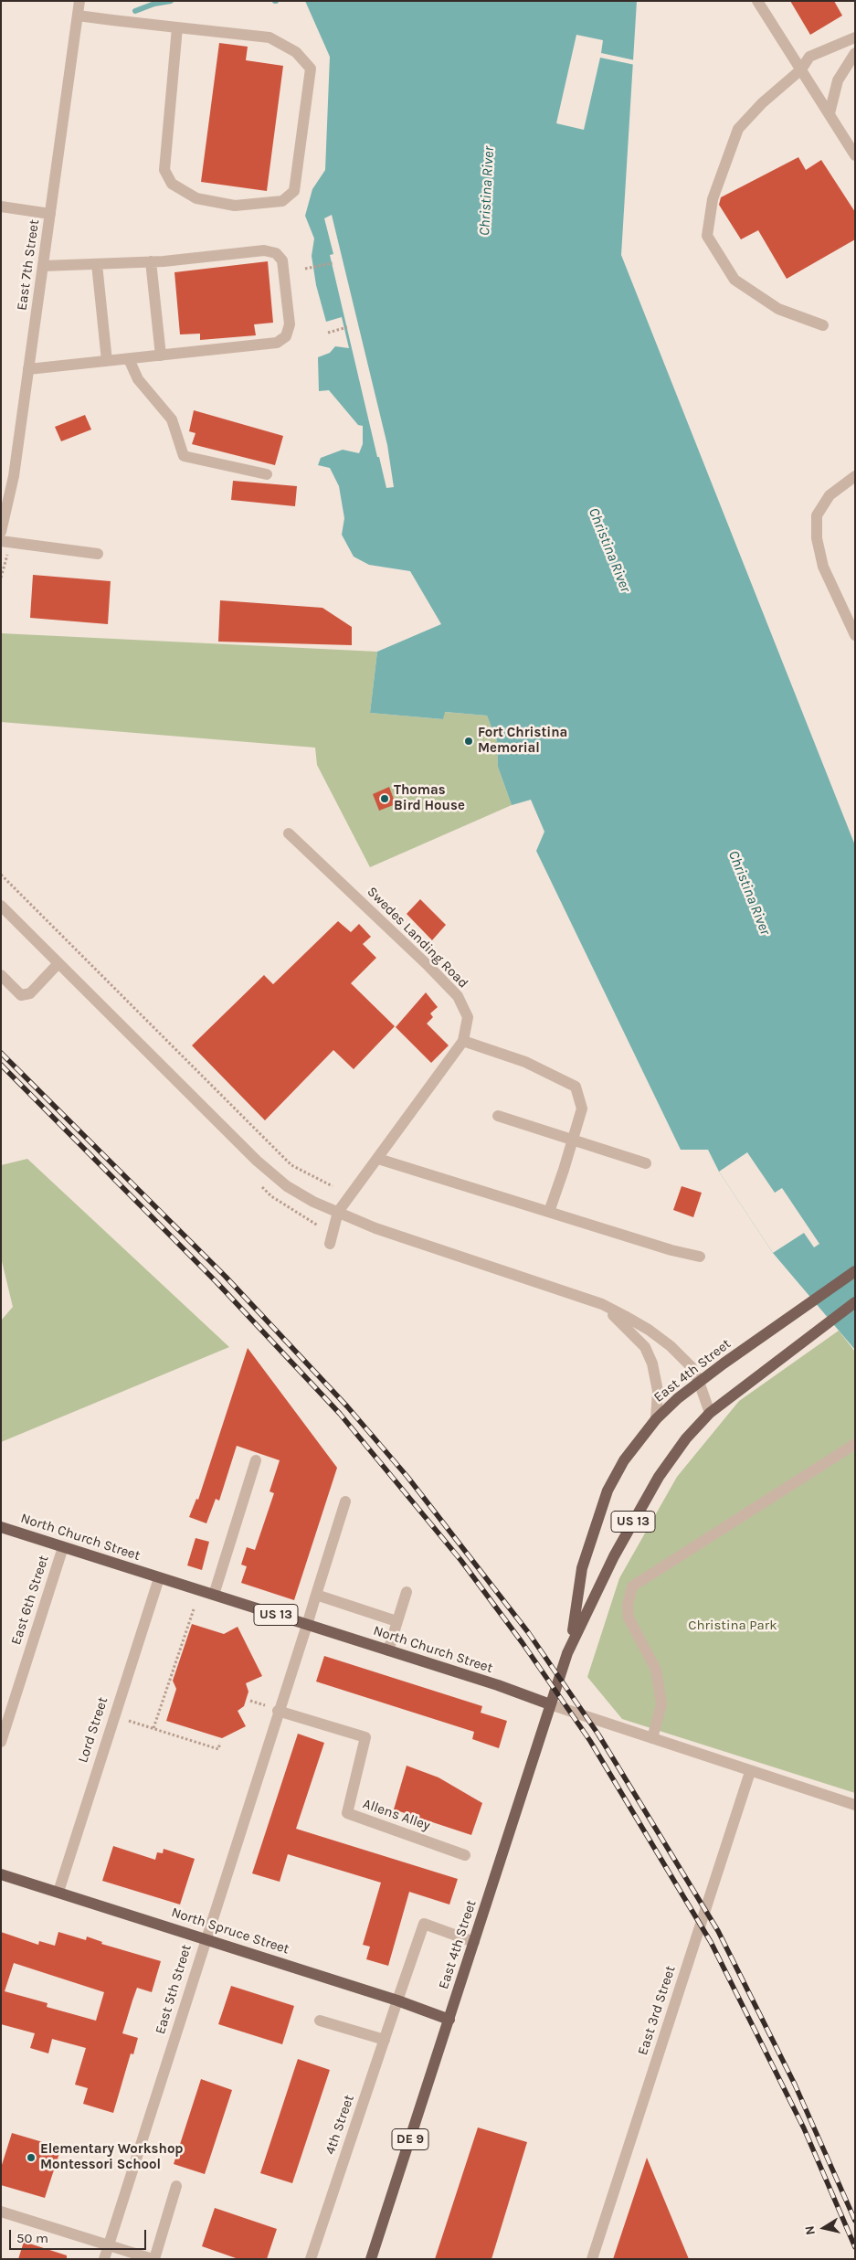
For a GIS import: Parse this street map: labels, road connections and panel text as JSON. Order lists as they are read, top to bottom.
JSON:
{
  "streets": {
    "main road": [
      "East 4th Street",
      "US 13",
      "North Church Street",
      "North Spruce Street",
      "DE 9"
    ],
    "street": [
      "East 7th Street",
      "Swedes Landing Road",
      "East 6th Street",
      "Lord Street",
      "Allens Alley",
      "East 5th Street",
      "East 3rd Street",
      "4th Street"
    ]
  },
  "crossings": [
    ["East 4th Street", "North Church Street"],
    ["East 4th Street", "North Spruce Street"],
    ["East 4th Street", "4th Street"],
    ["North Church Street", "East 6th Street"],
    ["North Church Street", "Lord Street"],
    ["North Church Street", "East 5th Street"],
    ["North Church Street", "East 3rd Street"],
    ["Lord Street", "North Spruce Street"],
    ["Allens Alley", "East 5th Street"],
    ["North Spruce Street", "East 5th Street"],
    ["North Spruce Street", "4th Street"]
  ],
  "water": ["Christina River"],
  "parks": ["Christina Park"],
  "places": ["Fort Christina Memorial", "Thomas Bird House", "Elementary Workshop Montessori School"],
  "scale_bar": "50 m",
  "north": "left"
}
